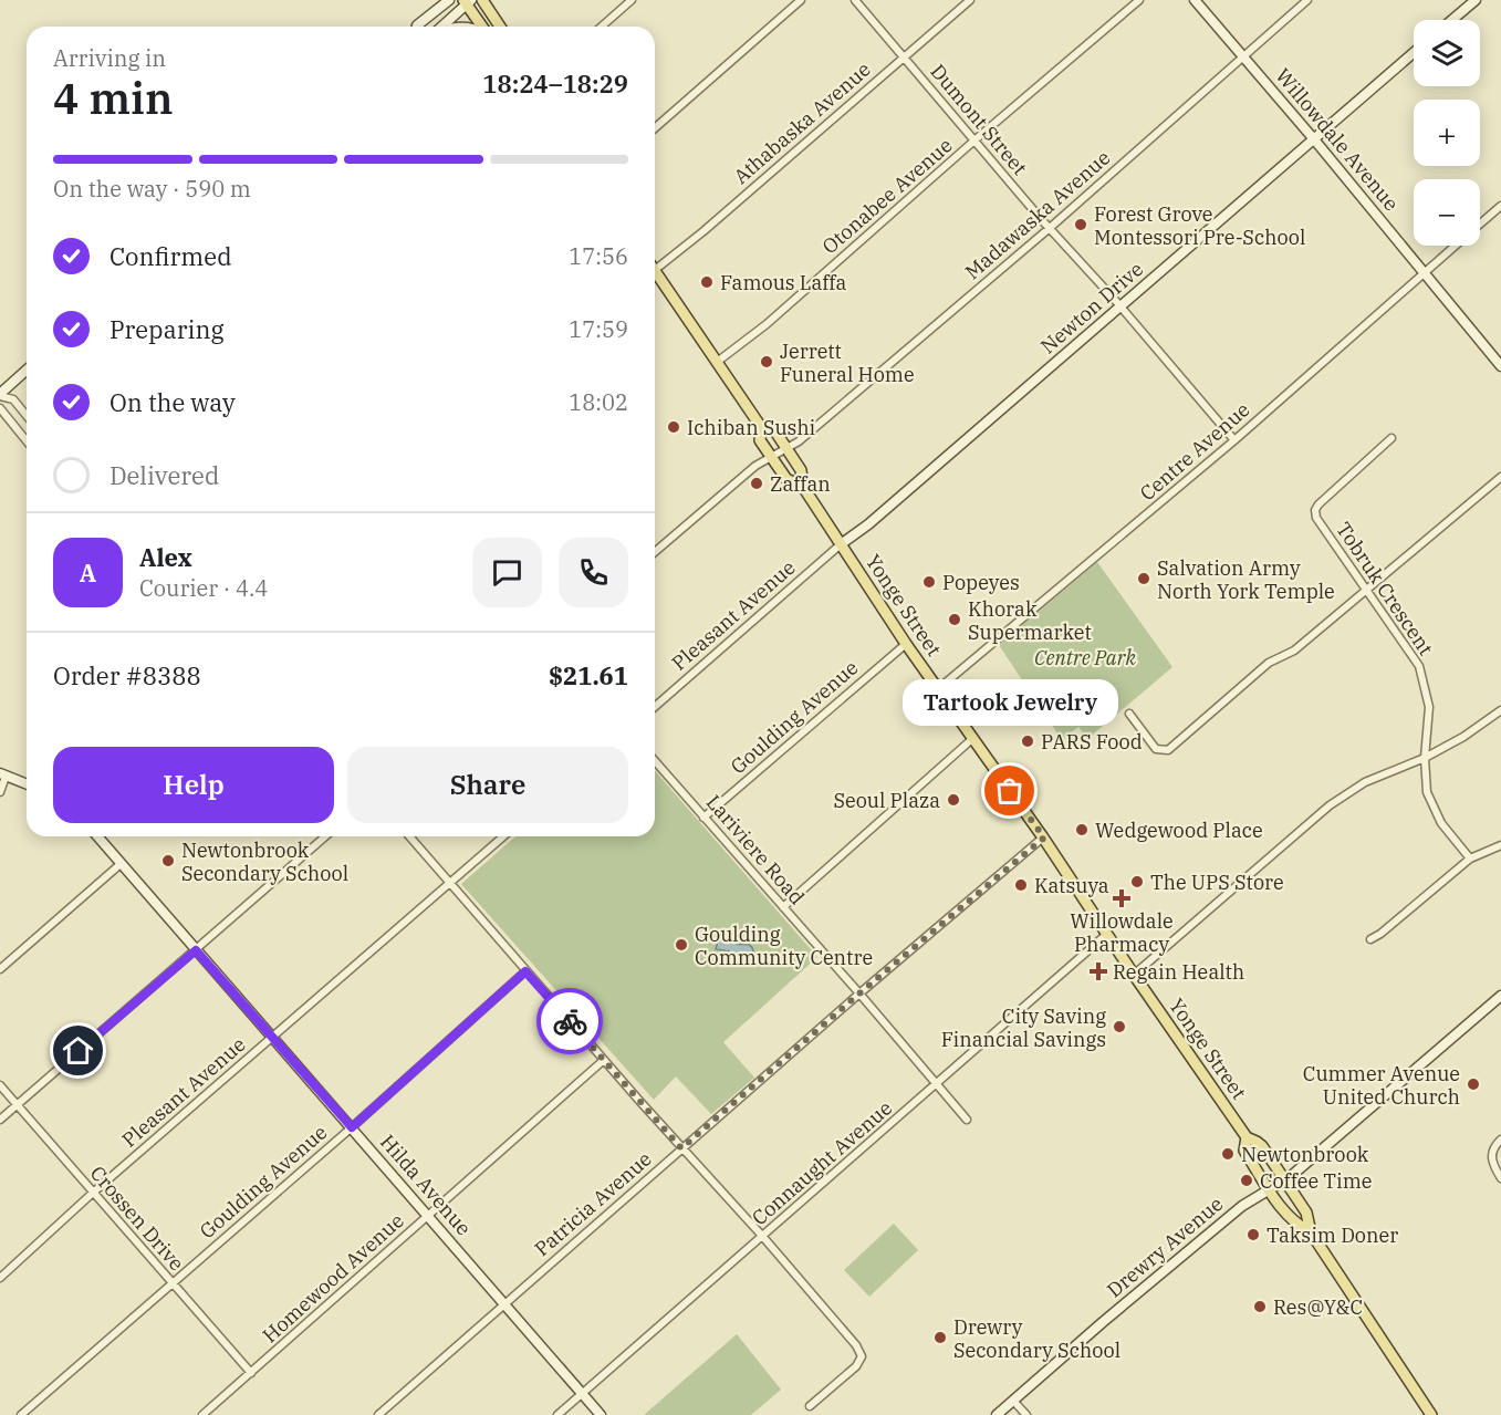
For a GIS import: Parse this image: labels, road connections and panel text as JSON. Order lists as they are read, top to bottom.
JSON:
{
  "streets": {
    "main road": ["Yonge Street"],
    "street": [
      "Dumont Street",
      "Athabaska Avenue",
      "Willowdale Avenue",
      "Otonabee Avenue",
      "Madawaska Avenue",
      "Newton Drive",
      "Centre Avenue",
      "Tobruk Crescent",
      "Pleasant Avenue",
      "Goulding Avenue",
      "Lariviere Road",
      "Connaught Avenue",
      "Hilda Avenue",
      "Patricia Avenue",
      "Crossen Drive",
      "Drewry Avenue",
      "Homewood Avenue"
    ]
  },
  "crossings": [
    ["Dumont Street", "Athabaska Avenue"],
    ["Dumont Street", "Otonabee Avenue"],
    ["Dumont Street", "Madawaska Avenue"],
    ["Dumont Street", "Newton Drive"],
    ["Dumont Street", "Centre Avenue"],
    ["Willowdale Avenue", "Madawaska Avenue"],
    ["Willowdale Avenue", "Newton Drive"],
    ["Willowdale Avenue", "Centre Avenue"],
    ["Otonabee Avenue", "Yonge Street"],
    ["Madawaska Avenue", "Yonge Street"],
    ["Newton Drive", "Yonge Street"],
    ["Newton Drive", "Pleasant Avenue"],
    ["Centre Avenue", "Yonge Street"],
    ["Yonge Street", "Pleasant Avenue"],
    ["Yonge Street", "Goulding Avenue"],
    ["Yonge Street", "Connaught Avenue"],
    ["Yonge Street", "Patricia Avenue"],
    ["Yonge Street", "Drewry Avenue"],
    ["Pleasant Avenue", "Hilda Avenue"],
    ["Pleasant Avenue", "Crossen Drive"],
    ["Goulding Avenue", "Lariviere Road"],
    ["Goulding Avenue", "Hilda Avenue"],
    ["Goulding Avenue", "Crossen Drive"],
    ["Lariviere Road", "Connaught Avenue"],
    ["Lariviere Road", "Patricia Avenue"],
    ["Connaught Avenue", "Hilda Avenue"],
    ["Hilda Avenue", "Patricia Avenue"],
    ["Hilda Avenue", "Homewood Avenue"],
    ["Crossen Drive", "Homewood Avenue"]
  ],
  "parks": ["Centre Park"],
  "places": {
    "other": [
      "Forest Grove Montessori Pre-School",
      "Famous Laffa",
      "Jerrett Funeral Home",
      "Ichiban Sushi",
      "Zaffan",
      "Salvation Army North York Temple",
      "Popeyes",
      "Khorak Supermarket",
      "PARS Food",
      "Tartook Jewelry",
      "Seoul Plaza",
      "Wedgewood Place",
      "Newtonbrook Secondary School",
      "The UPS Store",
      "Katsuya",
      "Goulding Community Centre",
      "City Saving Financial Savings",
      "Cummer Avenue United Church",
      "Newtonbrook",
      "Coffee Time",
      "Taksim Doner",
      "Res@Y&C",
      "Drewry Secondary School"
    ],
    "health": ["Willowdale Pharmacy", "Regain Health"]
  },
  "page": {
    "map_buttons": ["+", "−"],
    "heading": ["4 min", "Arriving in", "18:24–18:29"],
    "panel": [
      "Alex",
      "Courier · 4.4",
      "Order #8388",
      "$21.61"
    ],
    "bar": "On the way · 590 m",
    "list": [
      ["Confirmed", "17:56"],
      ["Preparing", "17:59"],
      ["On the way", "18:02"],
      "Delivered"
    ],
    "round": "A",
    "bubble": "Tartook Jewelry",
    "buttons": ["Help", "Share"]
  }
}
